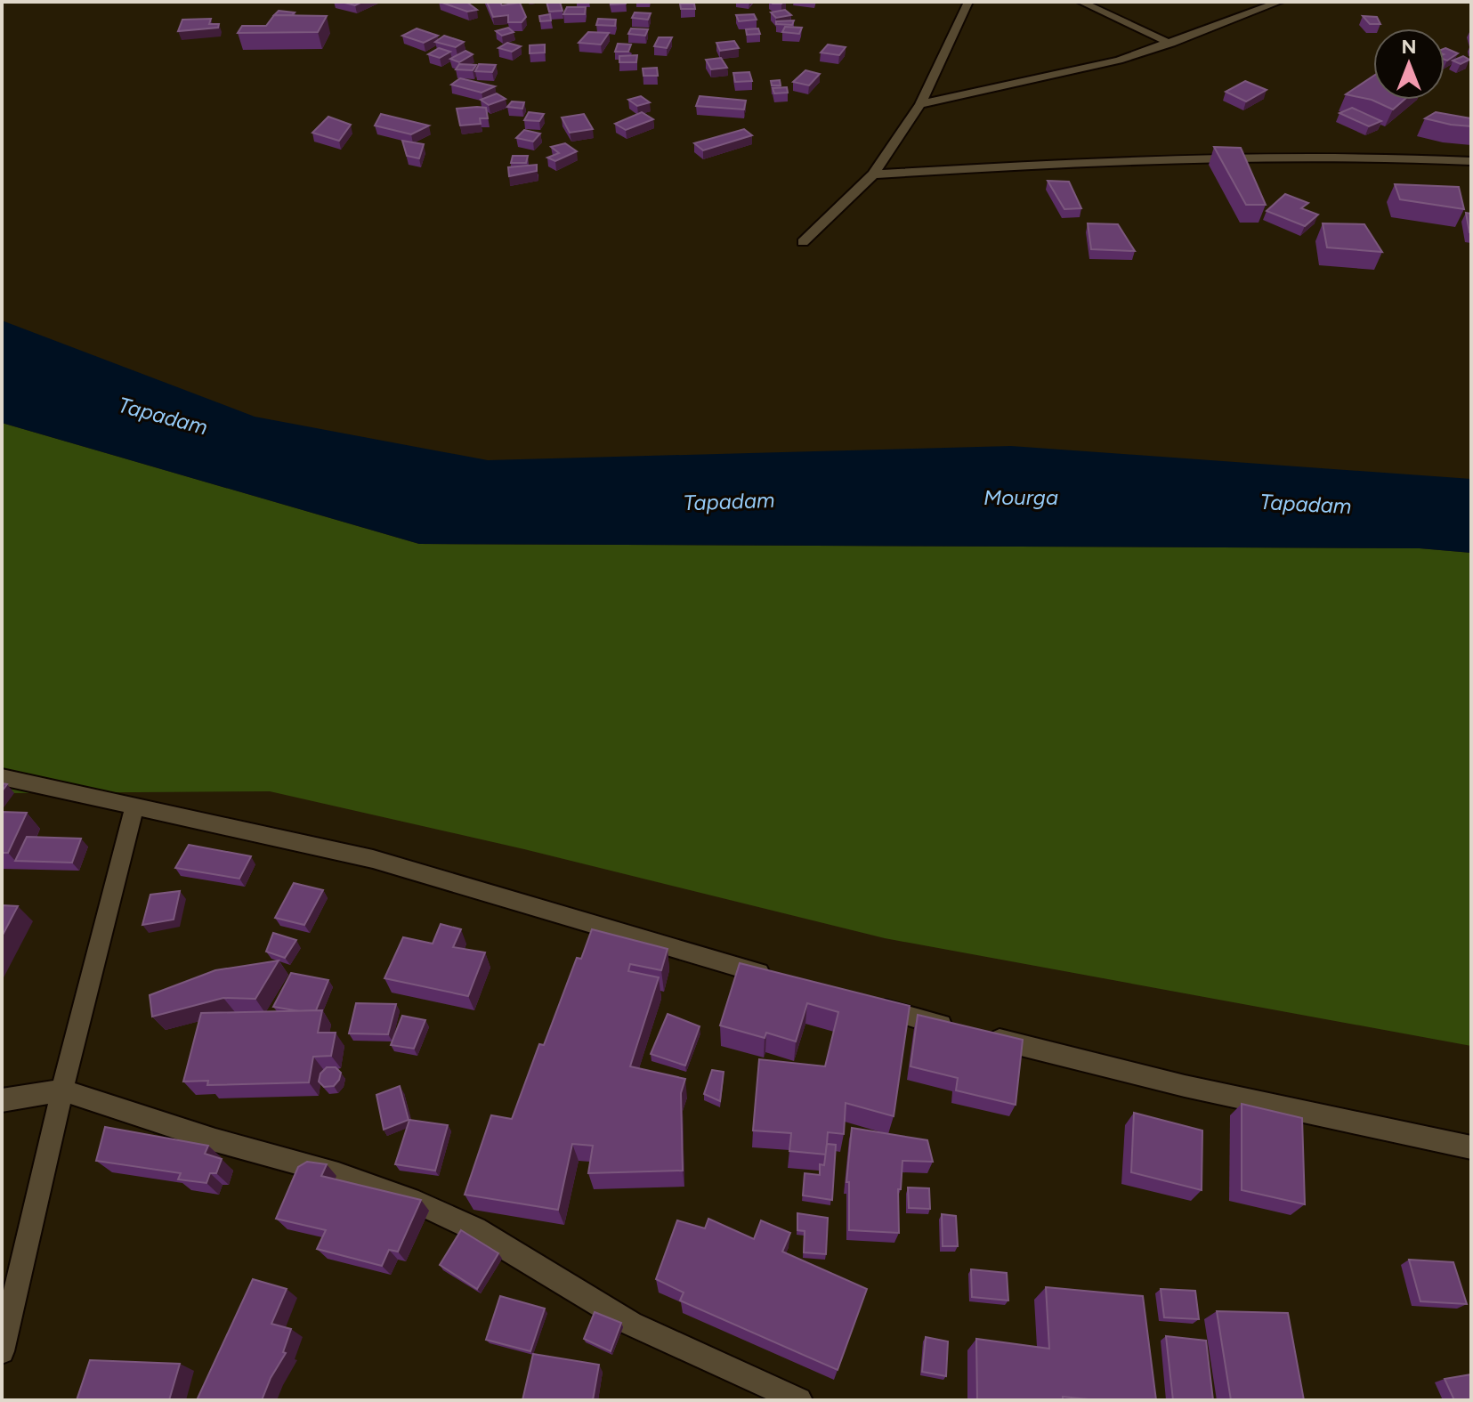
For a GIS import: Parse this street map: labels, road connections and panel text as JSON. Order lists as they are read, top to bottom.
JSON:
{
  "water": ["Tapadam", "Mourga"],
  "north": "top"
}
